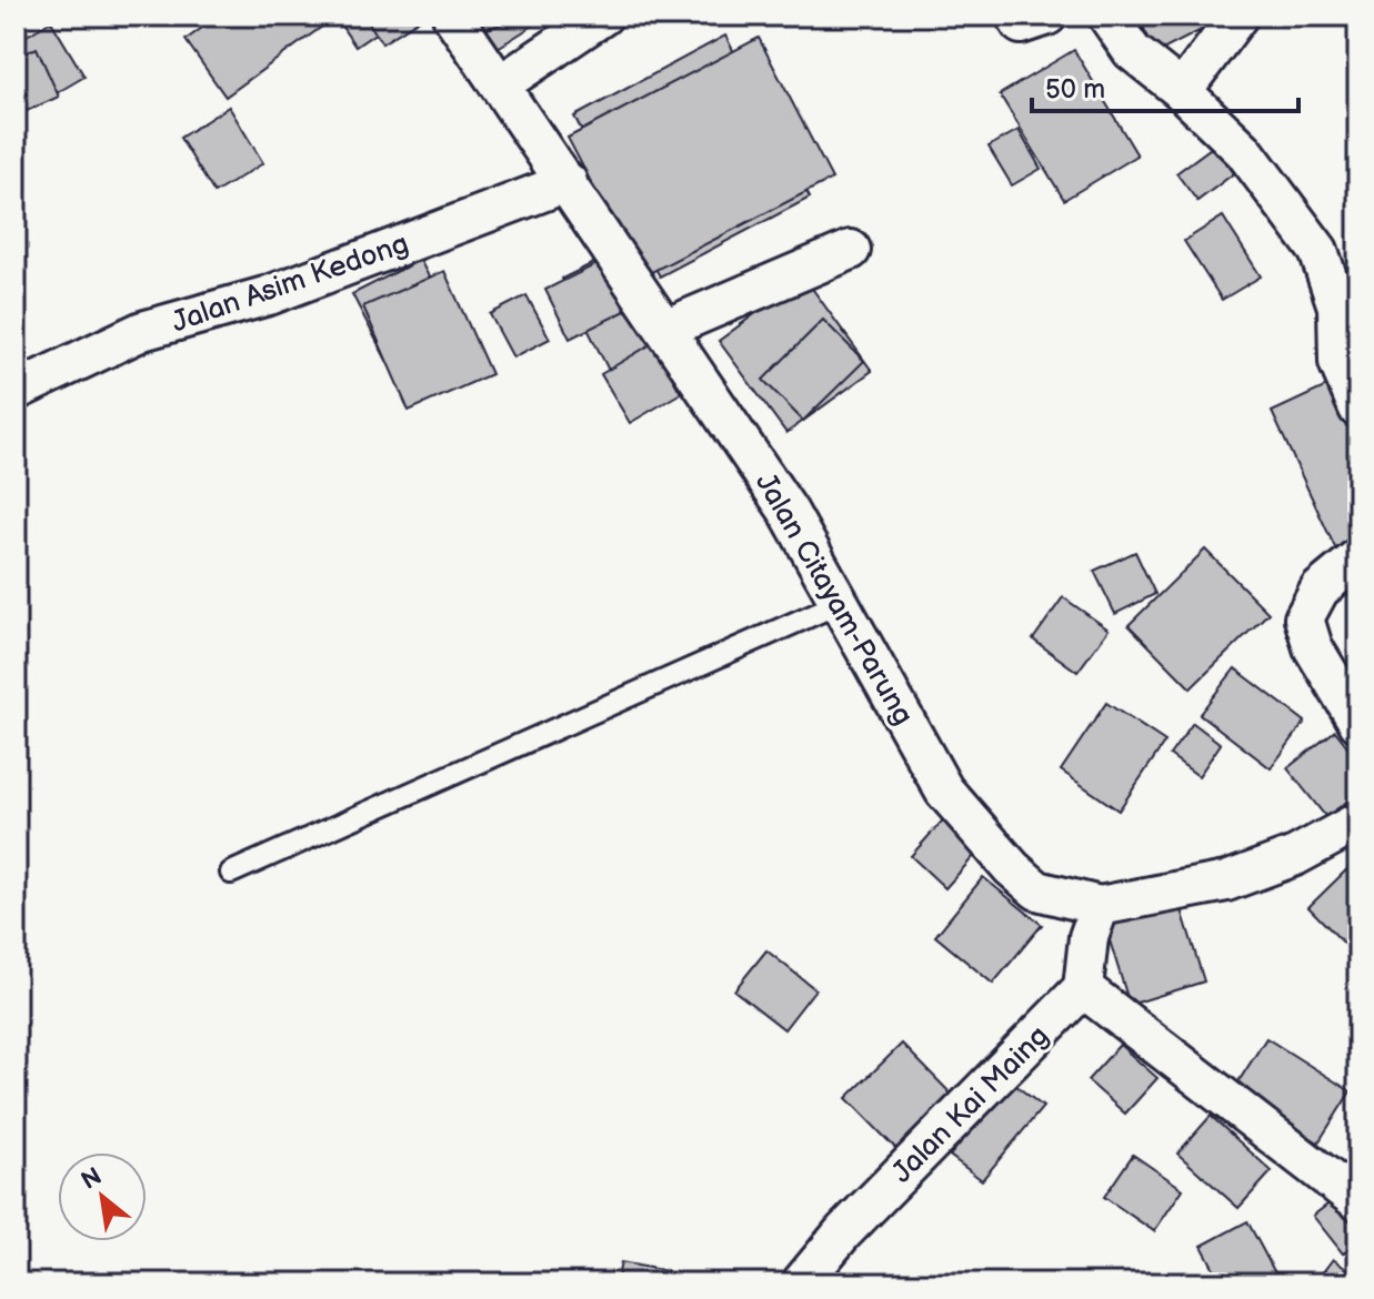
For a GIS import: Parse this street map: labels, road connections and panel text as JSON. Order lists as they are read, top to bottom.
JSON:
{
  "streets": {
    "street": ["Jalan Asim Kedong", "Jalan Citayam-Parung", "Jalan Kai Maing"]
  },
  "crossings": [
    ["Jalan Asim Kedong", "Jalan Citayam-Parung"]
  ],
  "scale_bar": "50 m",
  "north": "top left"
}
